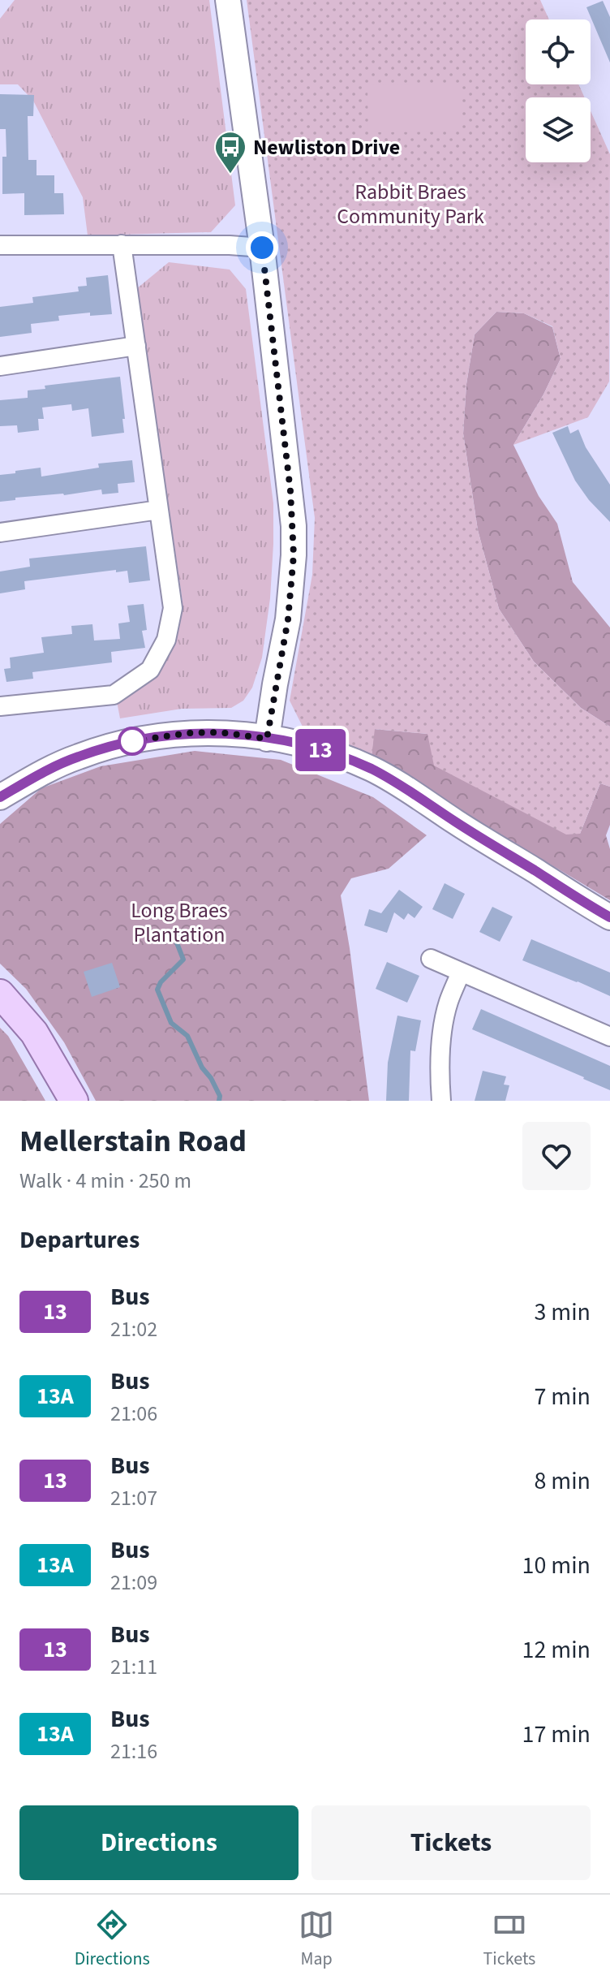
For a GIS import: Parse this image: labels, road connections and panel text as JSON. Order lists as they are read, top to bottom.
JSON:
{
  "parks": ["Rabbit Braes Community Park", "Long Braes Plantation"],
  "places": {
    "bus stop": ["Newliston Drive"]
  },
  "lines": ["bus line 13"],
  "page": {
    "on_map": "13",
    "heading": [
      ["Mellerstain Road", "Walk · 4 min · 250 m"],
      "Departures"
    ],
    "list": [
      {
        "mark": "13",
        "name": "Bus",
        "note": "21:02",
        "value": "3 min"
      },
      {
        "mark": "13A",
        "name": "Bus",
        "note": "21:06",
        "value": "7 min"
      },
      {
        "mark": "13",
        "name": "Bus",
        "note": "21:07",
        "value": "8 min"
      },
      {
        "mark": "13A",
        "name": "Bus",
        "note": "21:09",
        "value": "10 min"
      },
      {
        "mark": "13",
        "name": "Bus",
        "note": "21:11",
        "value": "12 min"
      },
      {
        "mark": "13A",
        "name": "Bus",
        "note": "21:16",
        "value": "17 min"
      }
    ],
    "buttons": ["Directions", "Tickets"],
    "tabs": ["Directions", "Map", "Tickets"]
  }
}
